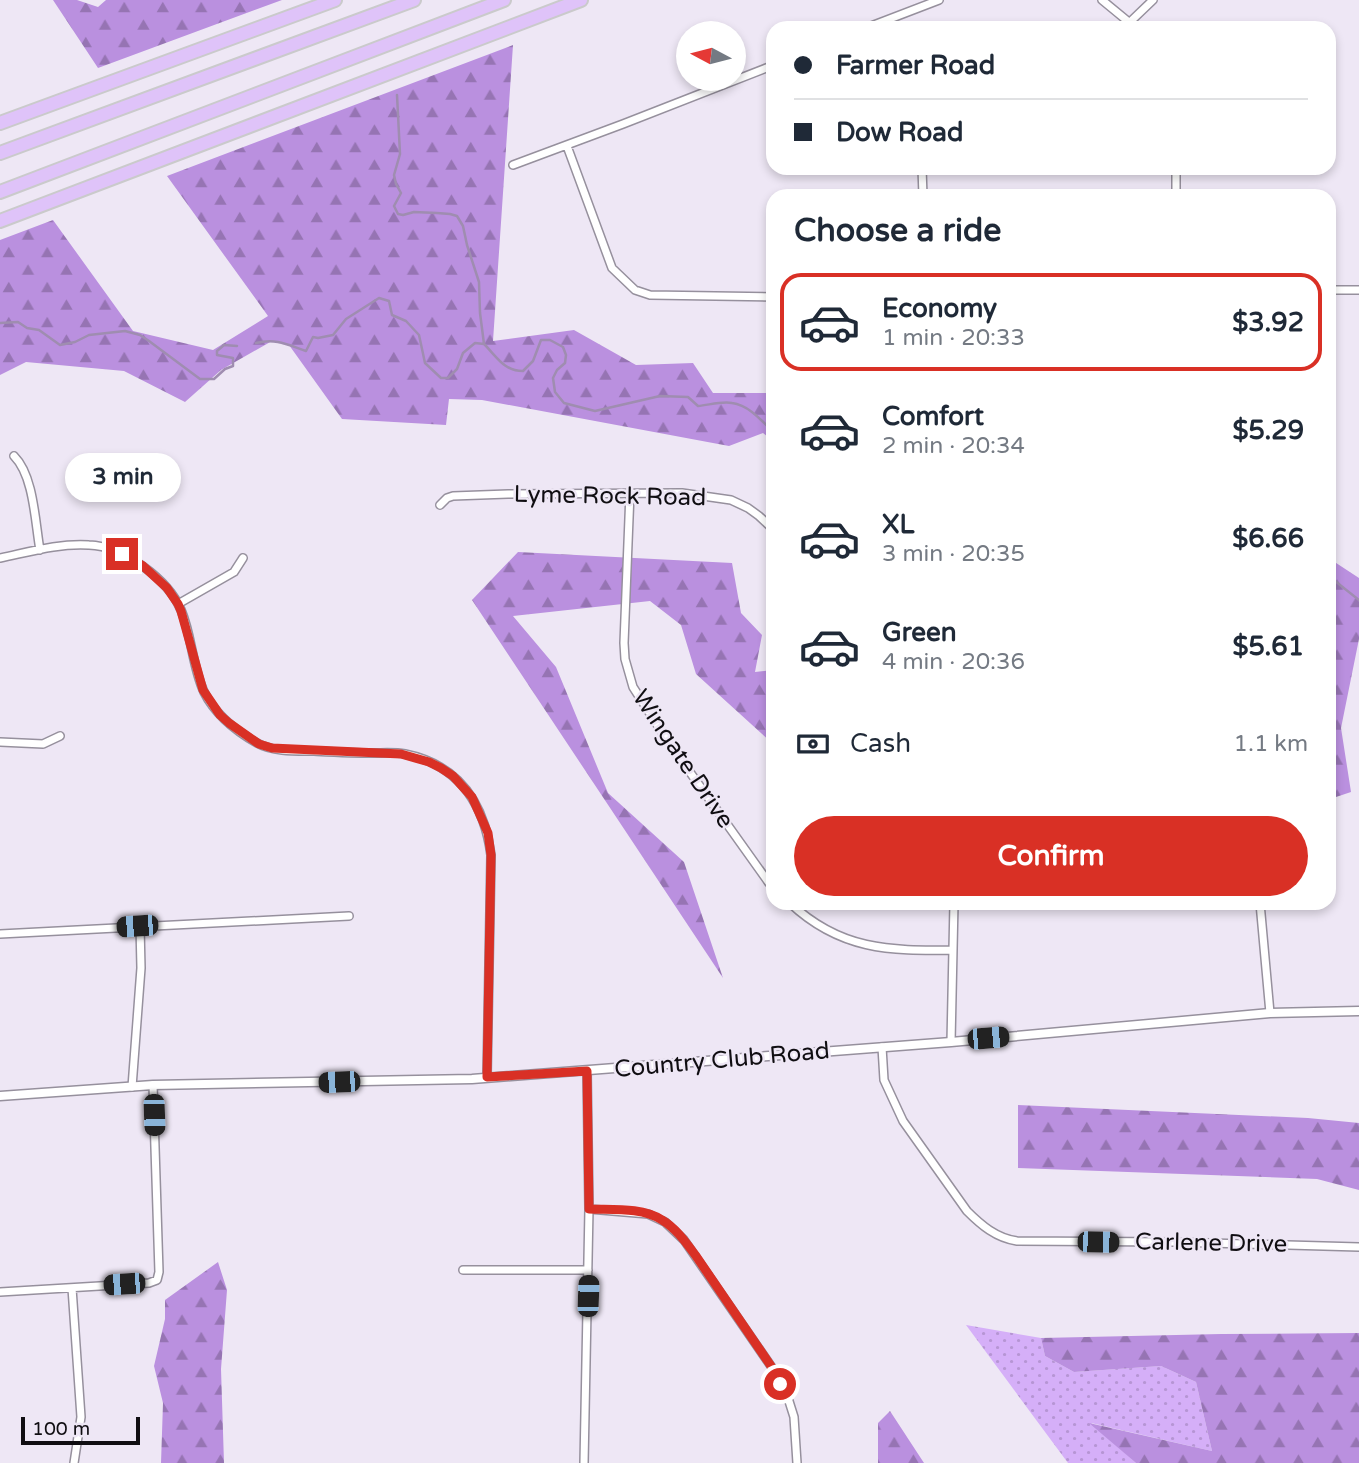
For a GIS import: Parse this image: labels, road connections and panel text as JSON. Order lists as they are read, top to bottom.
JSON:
{
  "streets": {
    "street": [
      "Lyme Rock Road",
      "Wingate Drive",
      "Country Club Road",
      "Carlene Drive"
    ]
  },
  "crossings": [
    ["Lyme Rock Road", "Wingate Drive"],
    ["Country Club Road", "Carlene Drive"]
  ],
  "scale_bar": "100 m",
  "north": "left",
  "page": {
    "banner": ["Farmer Road", "Dow Road"],
    "heading": "Choose a ride",
    "list": [
      {
        "name": "Economy",
        "note": "1 min · 20:33",
        "value": "$3.92"
      },
      {
        "name": "Comfort",
        "note": "2 min · 20:34",
        "value": "$5.29"
      },
      {
        "name": "XL",
        "note": "3 min · 20:35",
        "value": "$6.66"
      },
      {
        "name": "Green",
        "note": "4 min · 20:36",
        "value": "$5.61"
      }
    ],
    "bubble": "3 min",
    "pay": ["Cash", "1.1 km"],
    "buttons": "Confirm",
    "scale": "100 m"
  }
}
